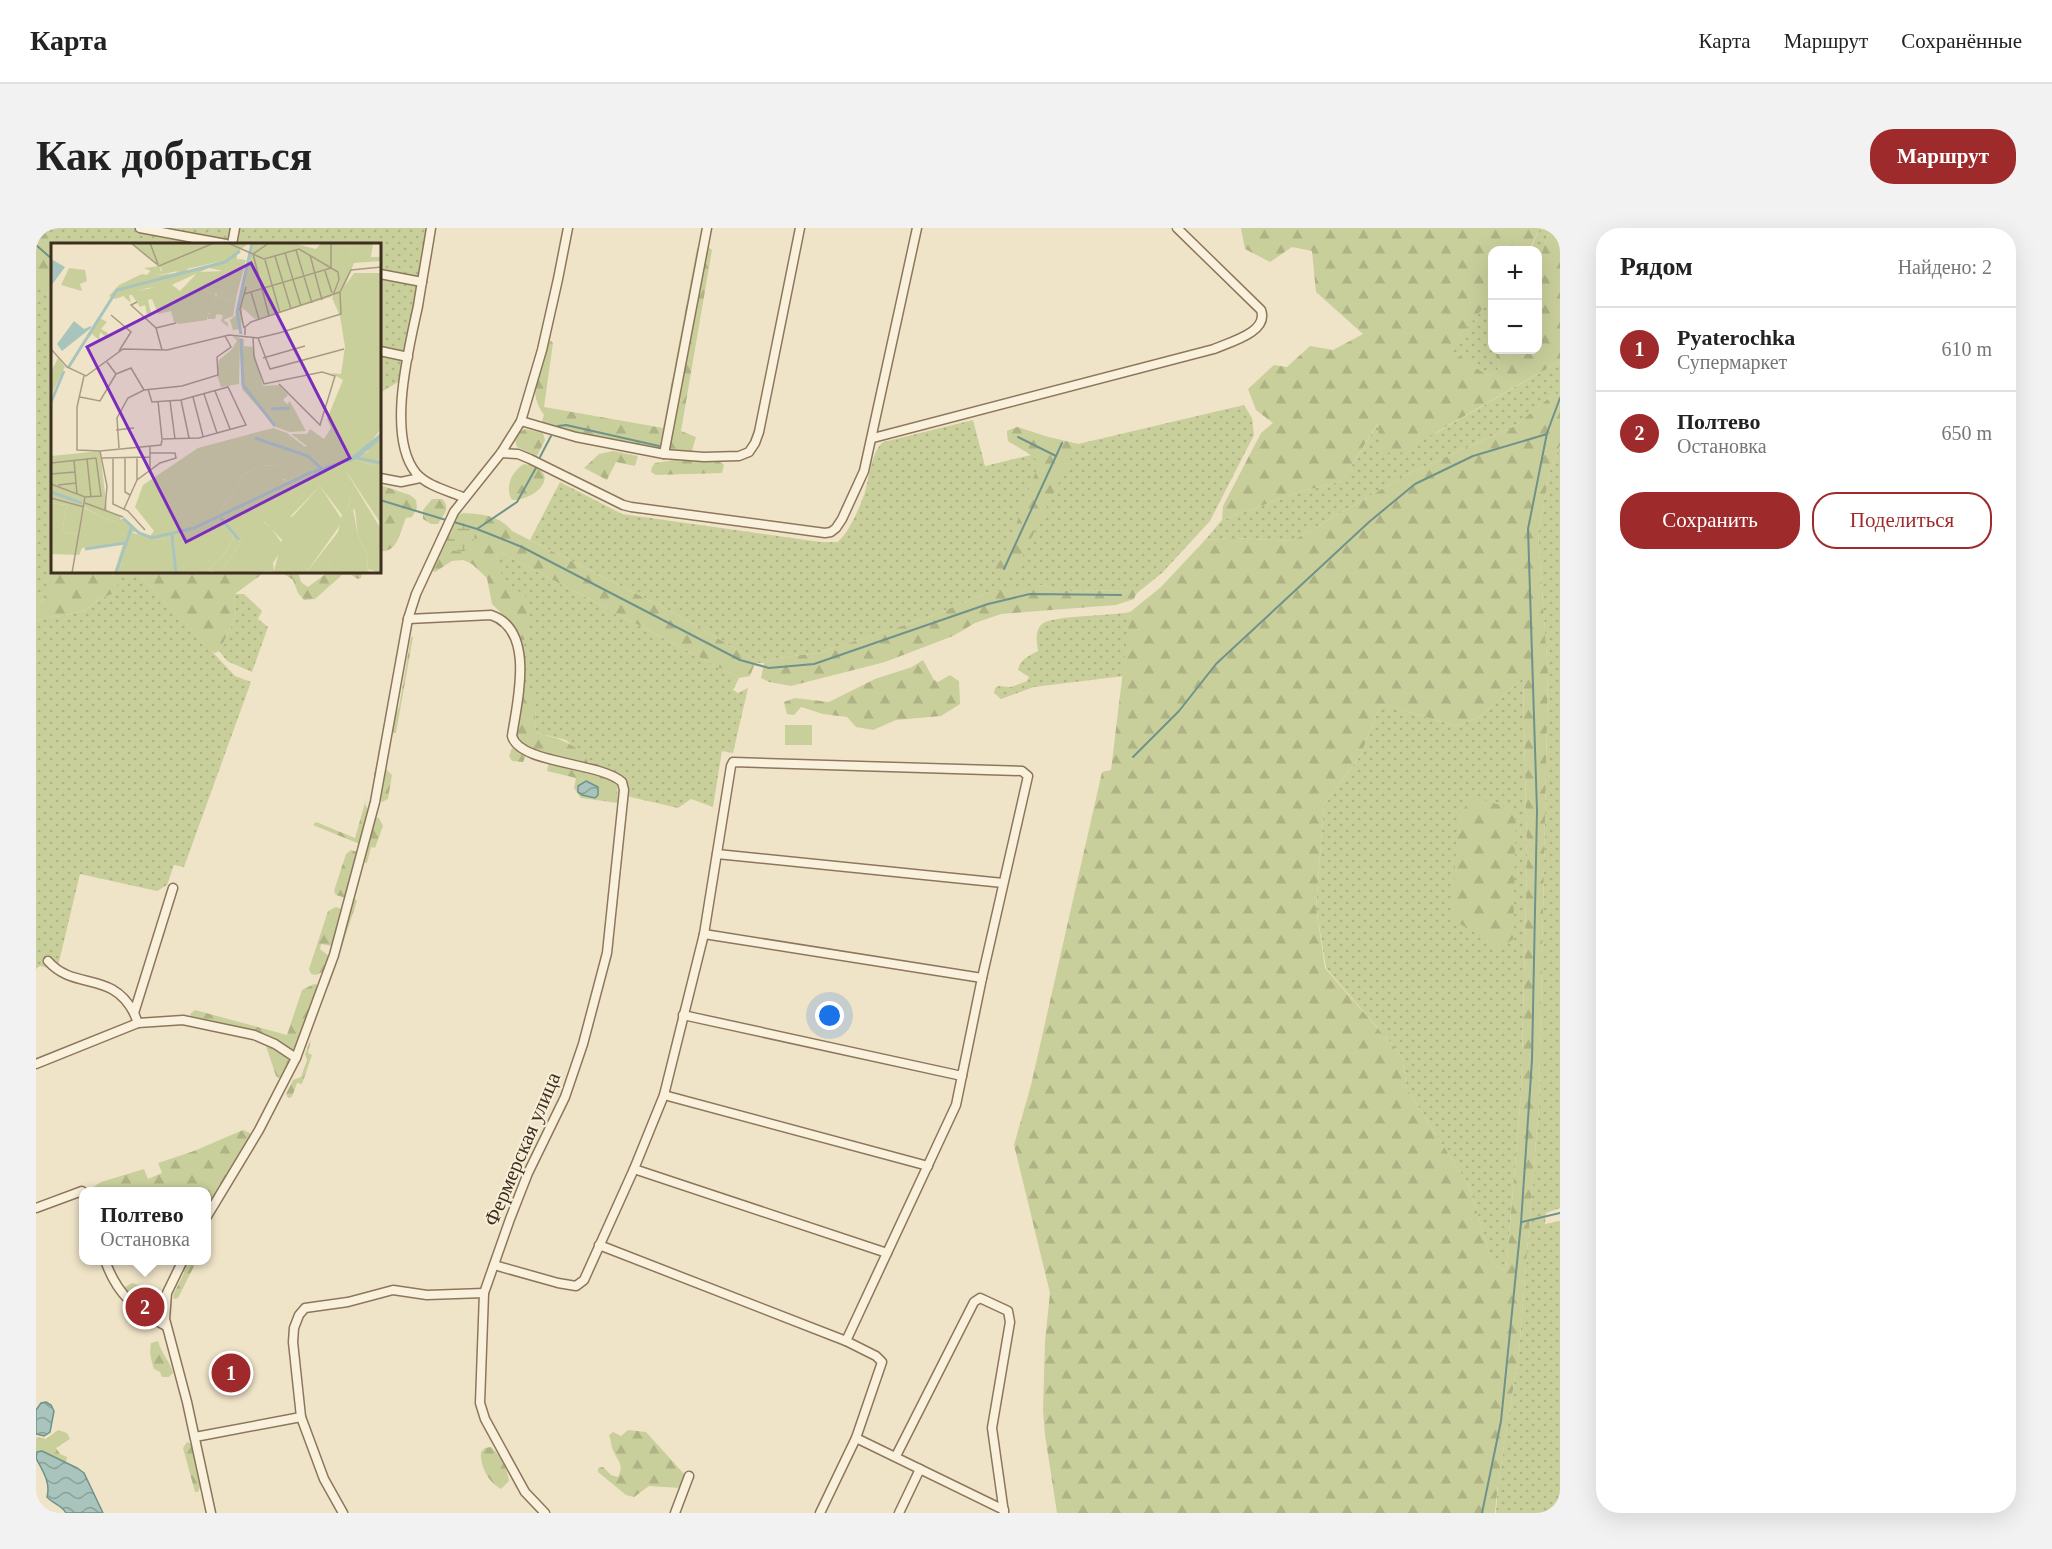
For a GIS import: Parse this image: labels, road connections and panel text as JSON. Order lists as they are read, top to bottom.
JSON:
{
  "streets": {
    "street": ["Фермерская улица"]
  },
  "page": {
    "header": "Карта",
    "nav": ["Карта", "Маршрут", "Сохранённые"],
    "buttons": [
      "Маршрут",
      ["Сохранить", "Поделиться"]
    ],
    "title": "Как добраться",
    "heading": ["Рядом", "Найдено: 2"],
    "map_buttons": ["+", "−"],
    "list": [
      {
        "mark": "1",
        "name": "Pyaterochka",
        "note": "Супермаркет",
        "value": "610 m"
      },
      {
        "mark": "2",
        "name": "Полтево",
        "note": "Остановка",
        "value": "650 m"
      }
    ],
    "popup": ["Полтево", "Остановка"],
    "pins": ["2", "1"]
  }
}
